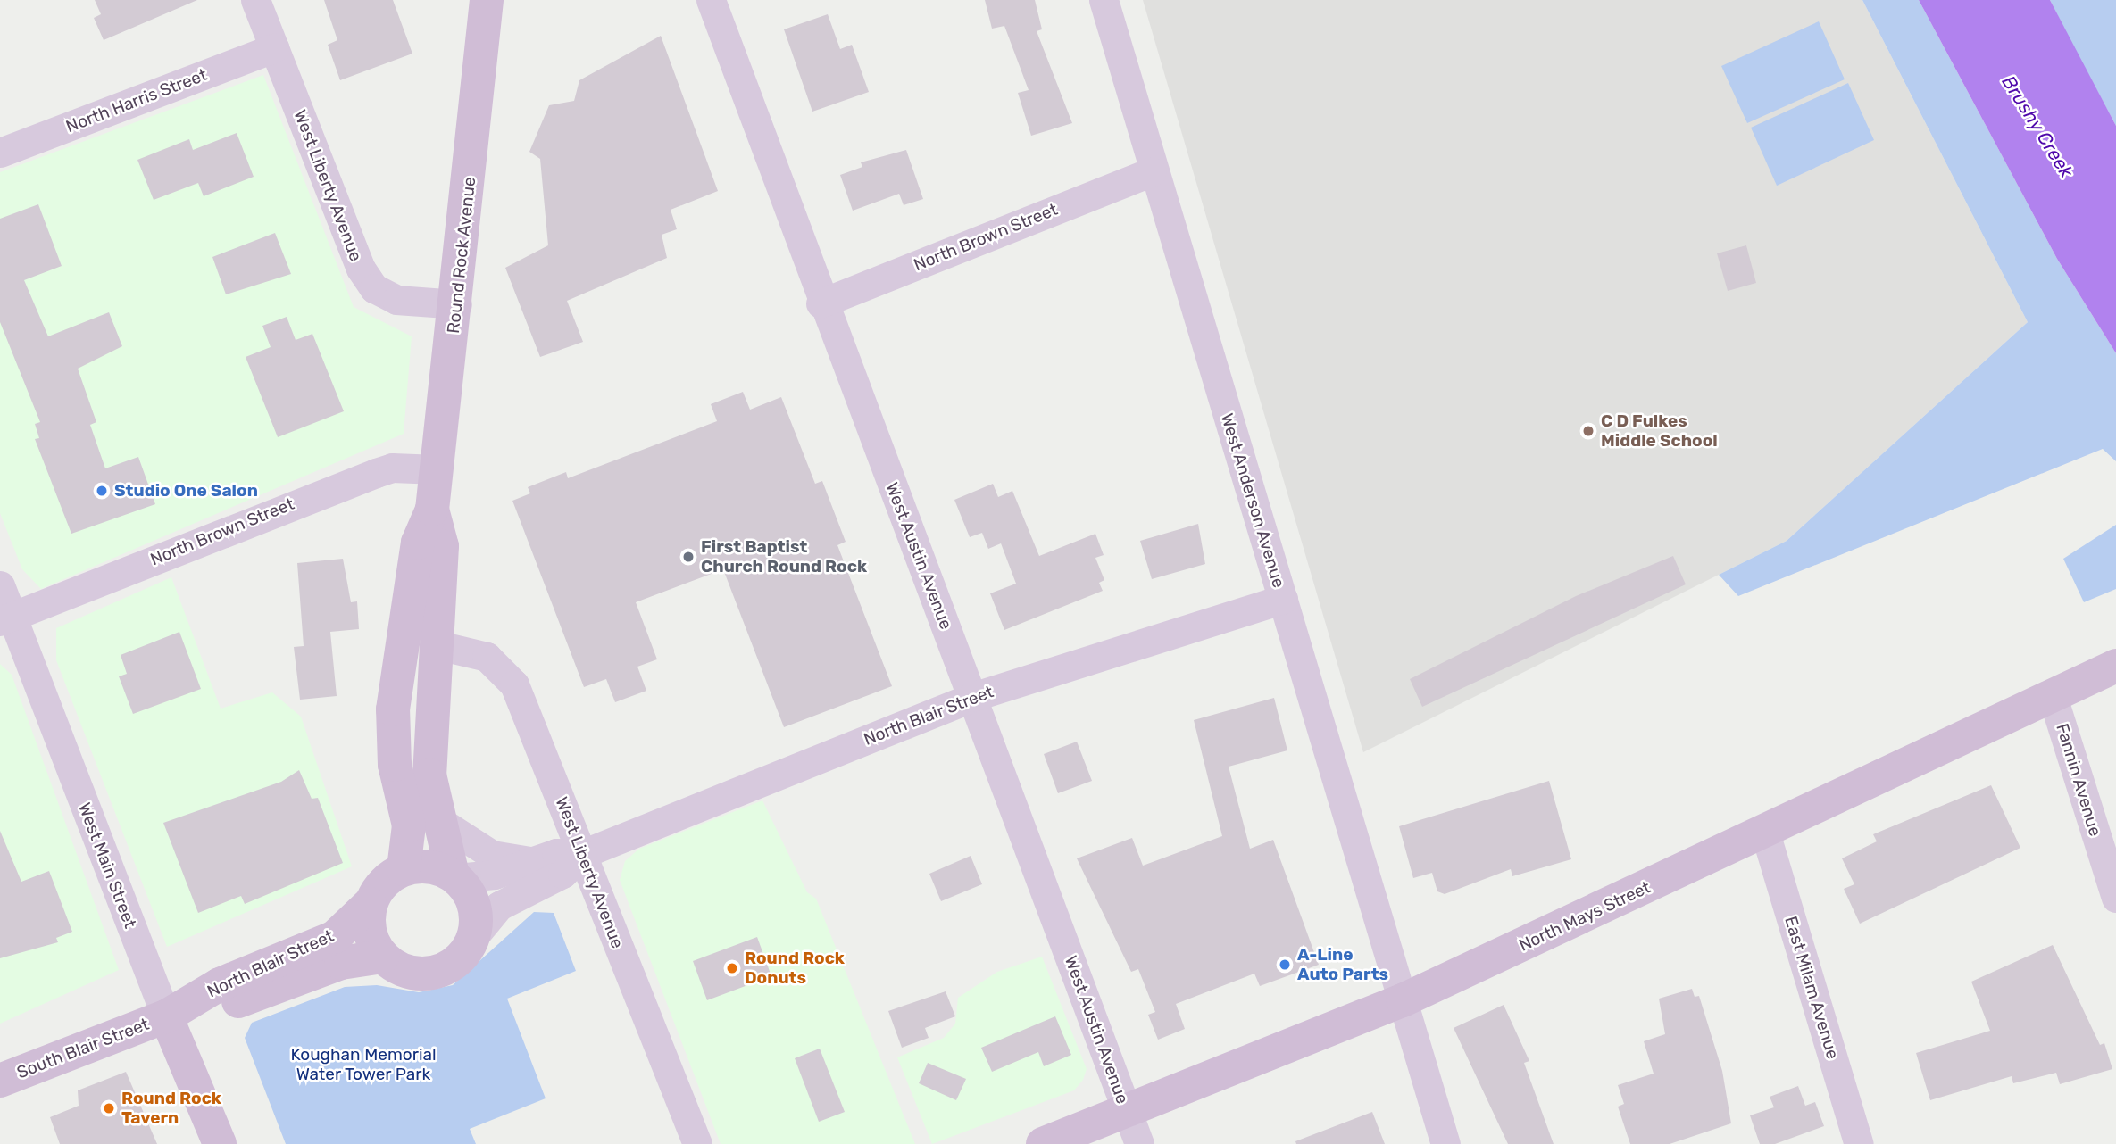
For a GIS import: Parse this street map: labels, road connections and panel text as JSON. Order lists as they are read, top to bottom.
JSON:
{
  "streets": {
    "street": [
      "North Harris Street",
      "West Liberty Avenue",
      "North Brown Street",
      "Round Rock Avenue",
      "West Anderson Avenue",
      "West Austin Avenue",
      "North Blair Street",
      "Fannin Avenue",
      "West Main Street",
      "North Mays Street",
      "East Milam Avenue",
      "South Blair Street"
    ]
  },
  "crossings": [
    ["North Harris Street", "West Liberty Avenue"],
    ["West Liberty Avenue", "Round Rock Avenue"],
    ["West Liberty Avenue", "North Blair Street"],
    ["North Brown Street", "Round Rock Avenue"],
    ["North Brown Street", "West Anderson Avenue"],
    ["North Brown Street", "West Austin Avenue"],
    ["North Brown Street", "West Main Street"],
    ["Round Rock Avenue", "North Blair Street"],
    ["West Anderson Avenue", "North Blair Street"],
    ["West Anderson Avenue", "North Mays Street"],
    ["West Austin Avenue", "North Blair Street"],
    ["West Austin Avenue", "North Mays Street"],
    ["North Blair Street", "West Main Street"],
    ["North Blair Street", "South Blair Street"],
    ["Fannin Avenue", "North Mays Street"],
    ["West Main Street", "South Blair Street"],
    ["North Mays Street", "East Milam Avenue"]
  ],
  "water": ["Brushy Creek"],
  "parks": ["Koughan Memorial Water Tower Park"],
  "places": [
    "C D Fulkes Middle School",
    "Studio One Salon",
    "First Baptist Church Round Rock",
    "A-Line Auto Parts",
    "Round Rock Donuts",
    "Round Rock Tavern"
  ]
}
